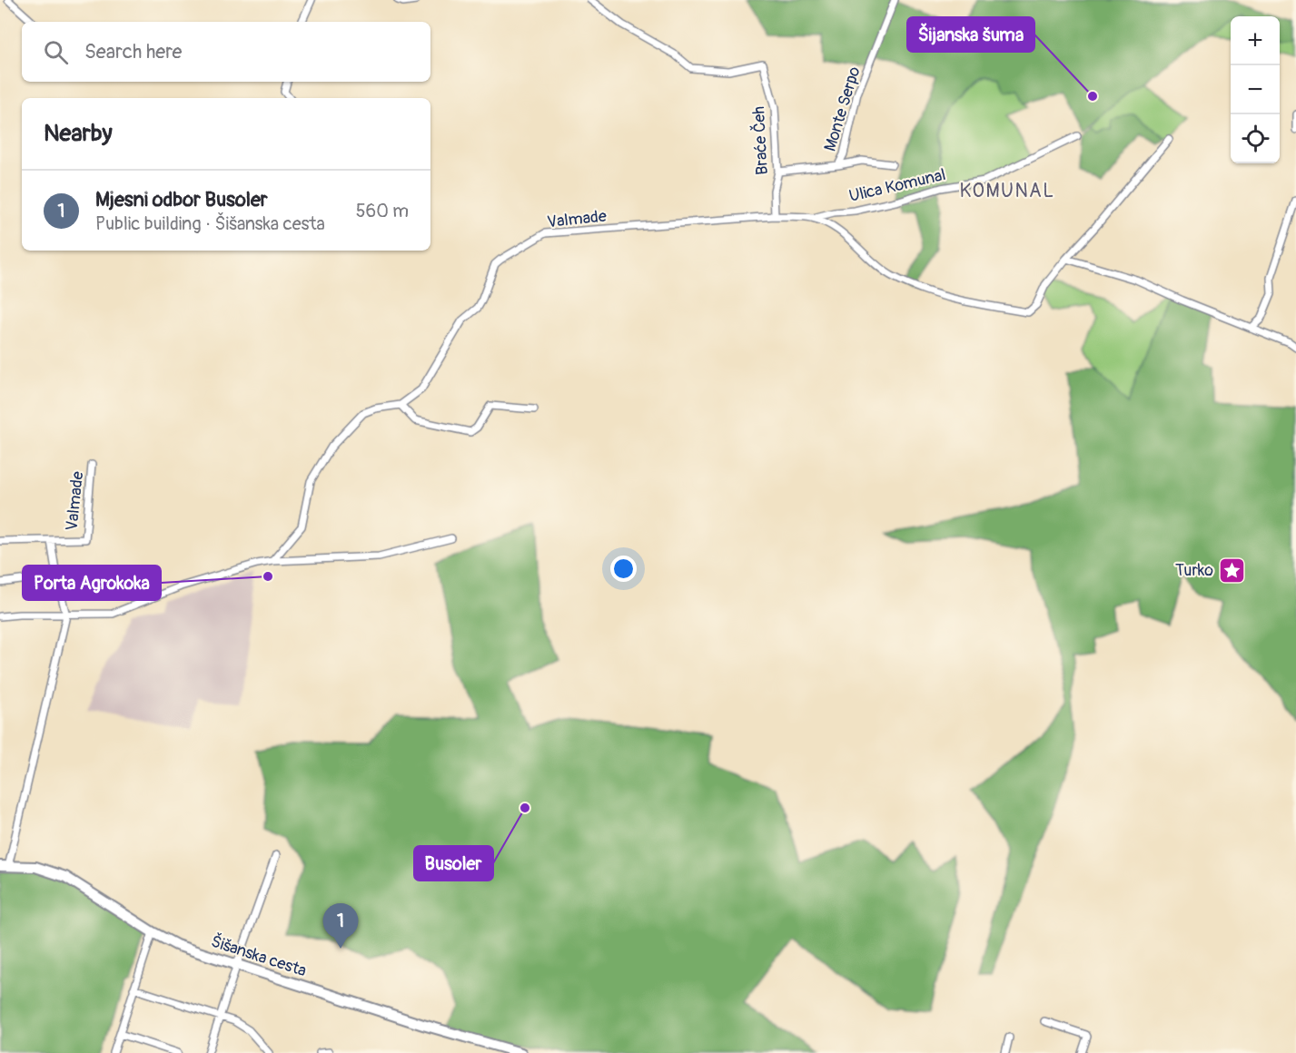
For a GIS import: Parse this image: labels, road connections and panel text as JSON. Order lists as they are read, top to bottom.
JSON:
{
  "streets": {
    "main road": ["Šišanska cesta"],
    "street": [
      "Monte Serpo",
      "Braće Čeh",
      "Ulica Komunal",
      "Valmade"
    ]
  },
  "crossings": [
    ["Monte Serpo", "Braće Čeh"],
    ["Braće Čeh", "Ulica Komunal"],
    ["Braće Čeh", "Valmade"],
    ["Ulica Komunal", "Valmade"]
  ],
  "districts": ["KOMUNAL"],
  "places": {
    "other": ["Šijanska šuma", "Porta Agrokoka", "Busoler"],
    "place": ["Turko"]
  },
  "page": {
    "map_buttons": ["+", "−"],
    "search": "Search here",
    "heading": "Nearby",
    "list": [
      {
        "mark": "1",
        "name": "Mjesni odbor Busoler",
        "note": "Public building · Šišanska cesta",
        "value": "560 m"
      }
    ],
    "pins": "1"
  }
}
